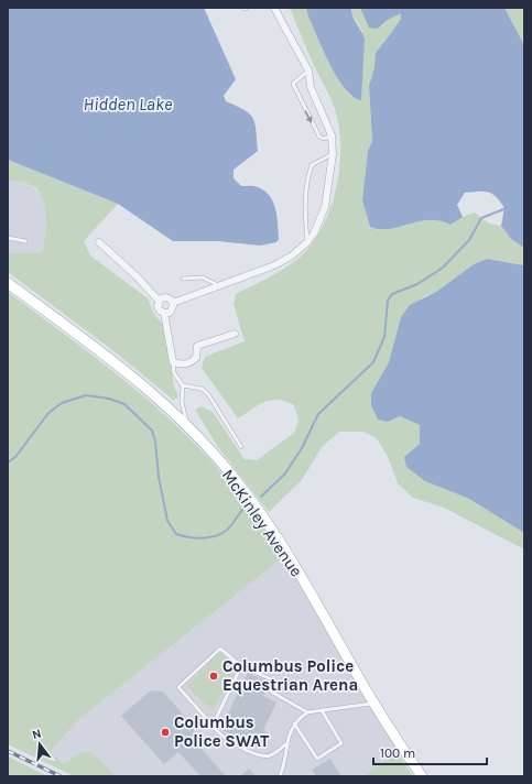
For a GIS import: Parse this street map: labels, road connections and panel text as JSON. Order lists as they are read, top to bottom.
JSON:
{
  "streets": {
    "main road": ["McKinley Avenue"]
  },
  "water": ["Hidden Lake"],
  "places": ["Columbus Police Equestrian Arena", "Columbus Police SWAT"],
  "scale_bar": "100 m",
  "north": "top"
}
